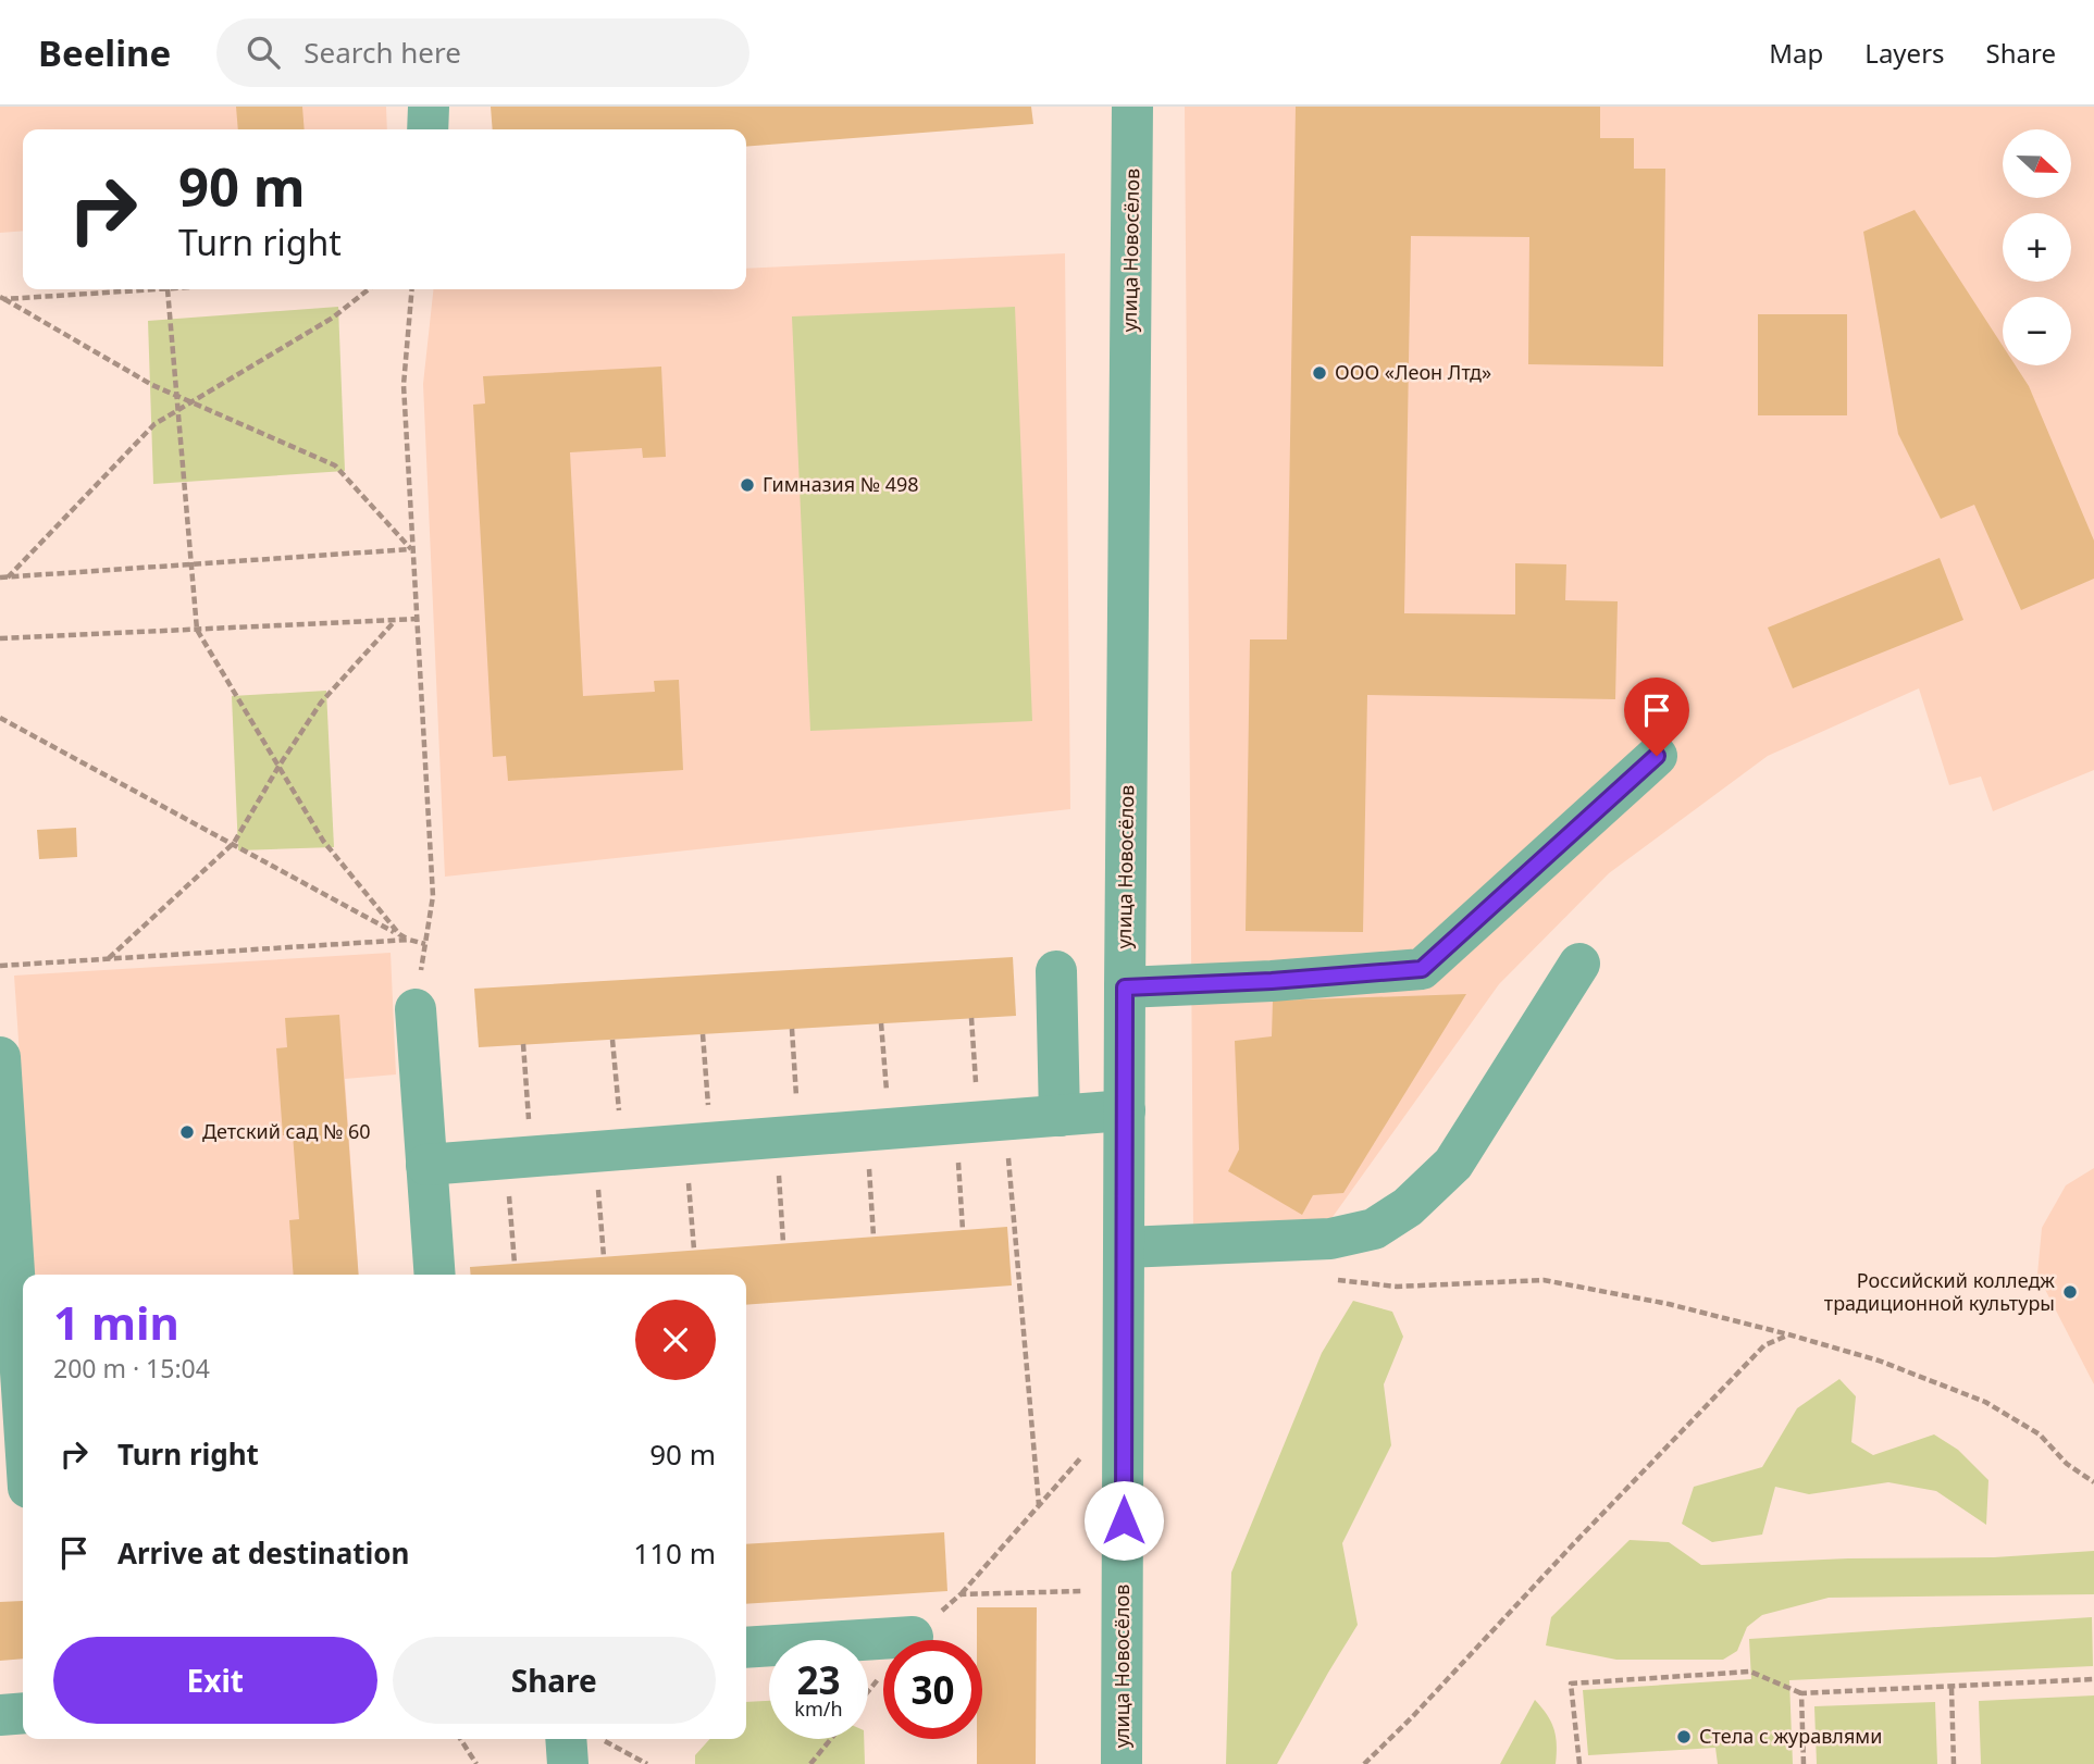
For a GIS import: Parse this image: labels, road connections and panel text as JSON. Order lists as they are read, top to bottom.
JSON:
{
  "streets": {
    "street": ["улица Новосёлов"]
  },
  "places": [
    "ООО «Леон Лтд»",
    "Гимназия № 498",
    "Детский сад № 60",
    "Российский колледж традиционной культуры",
    "Стела с журавлями"
  ],
  "north": "right",
  "page": {
    "header": "Beeline",
    "search": "Search here",
    "nav": ["Map", "Layers", "Share"],
    "map_buttons": ["+", "−"],
    "turn": ["90 m", "Turn right"],
    "heading": ["1 min", "200 m · 15:04"],
    "list": [
      {
        "name": "Turn right",
        "value": "90 m"
      },
      {
        "name": "Arrive at destination",
        "value": "110 m"
      }
    ],
    "buttons": ["Exit", "Share"],
    "speed": "23 km/h",
    "limit": "30"
  }
}
